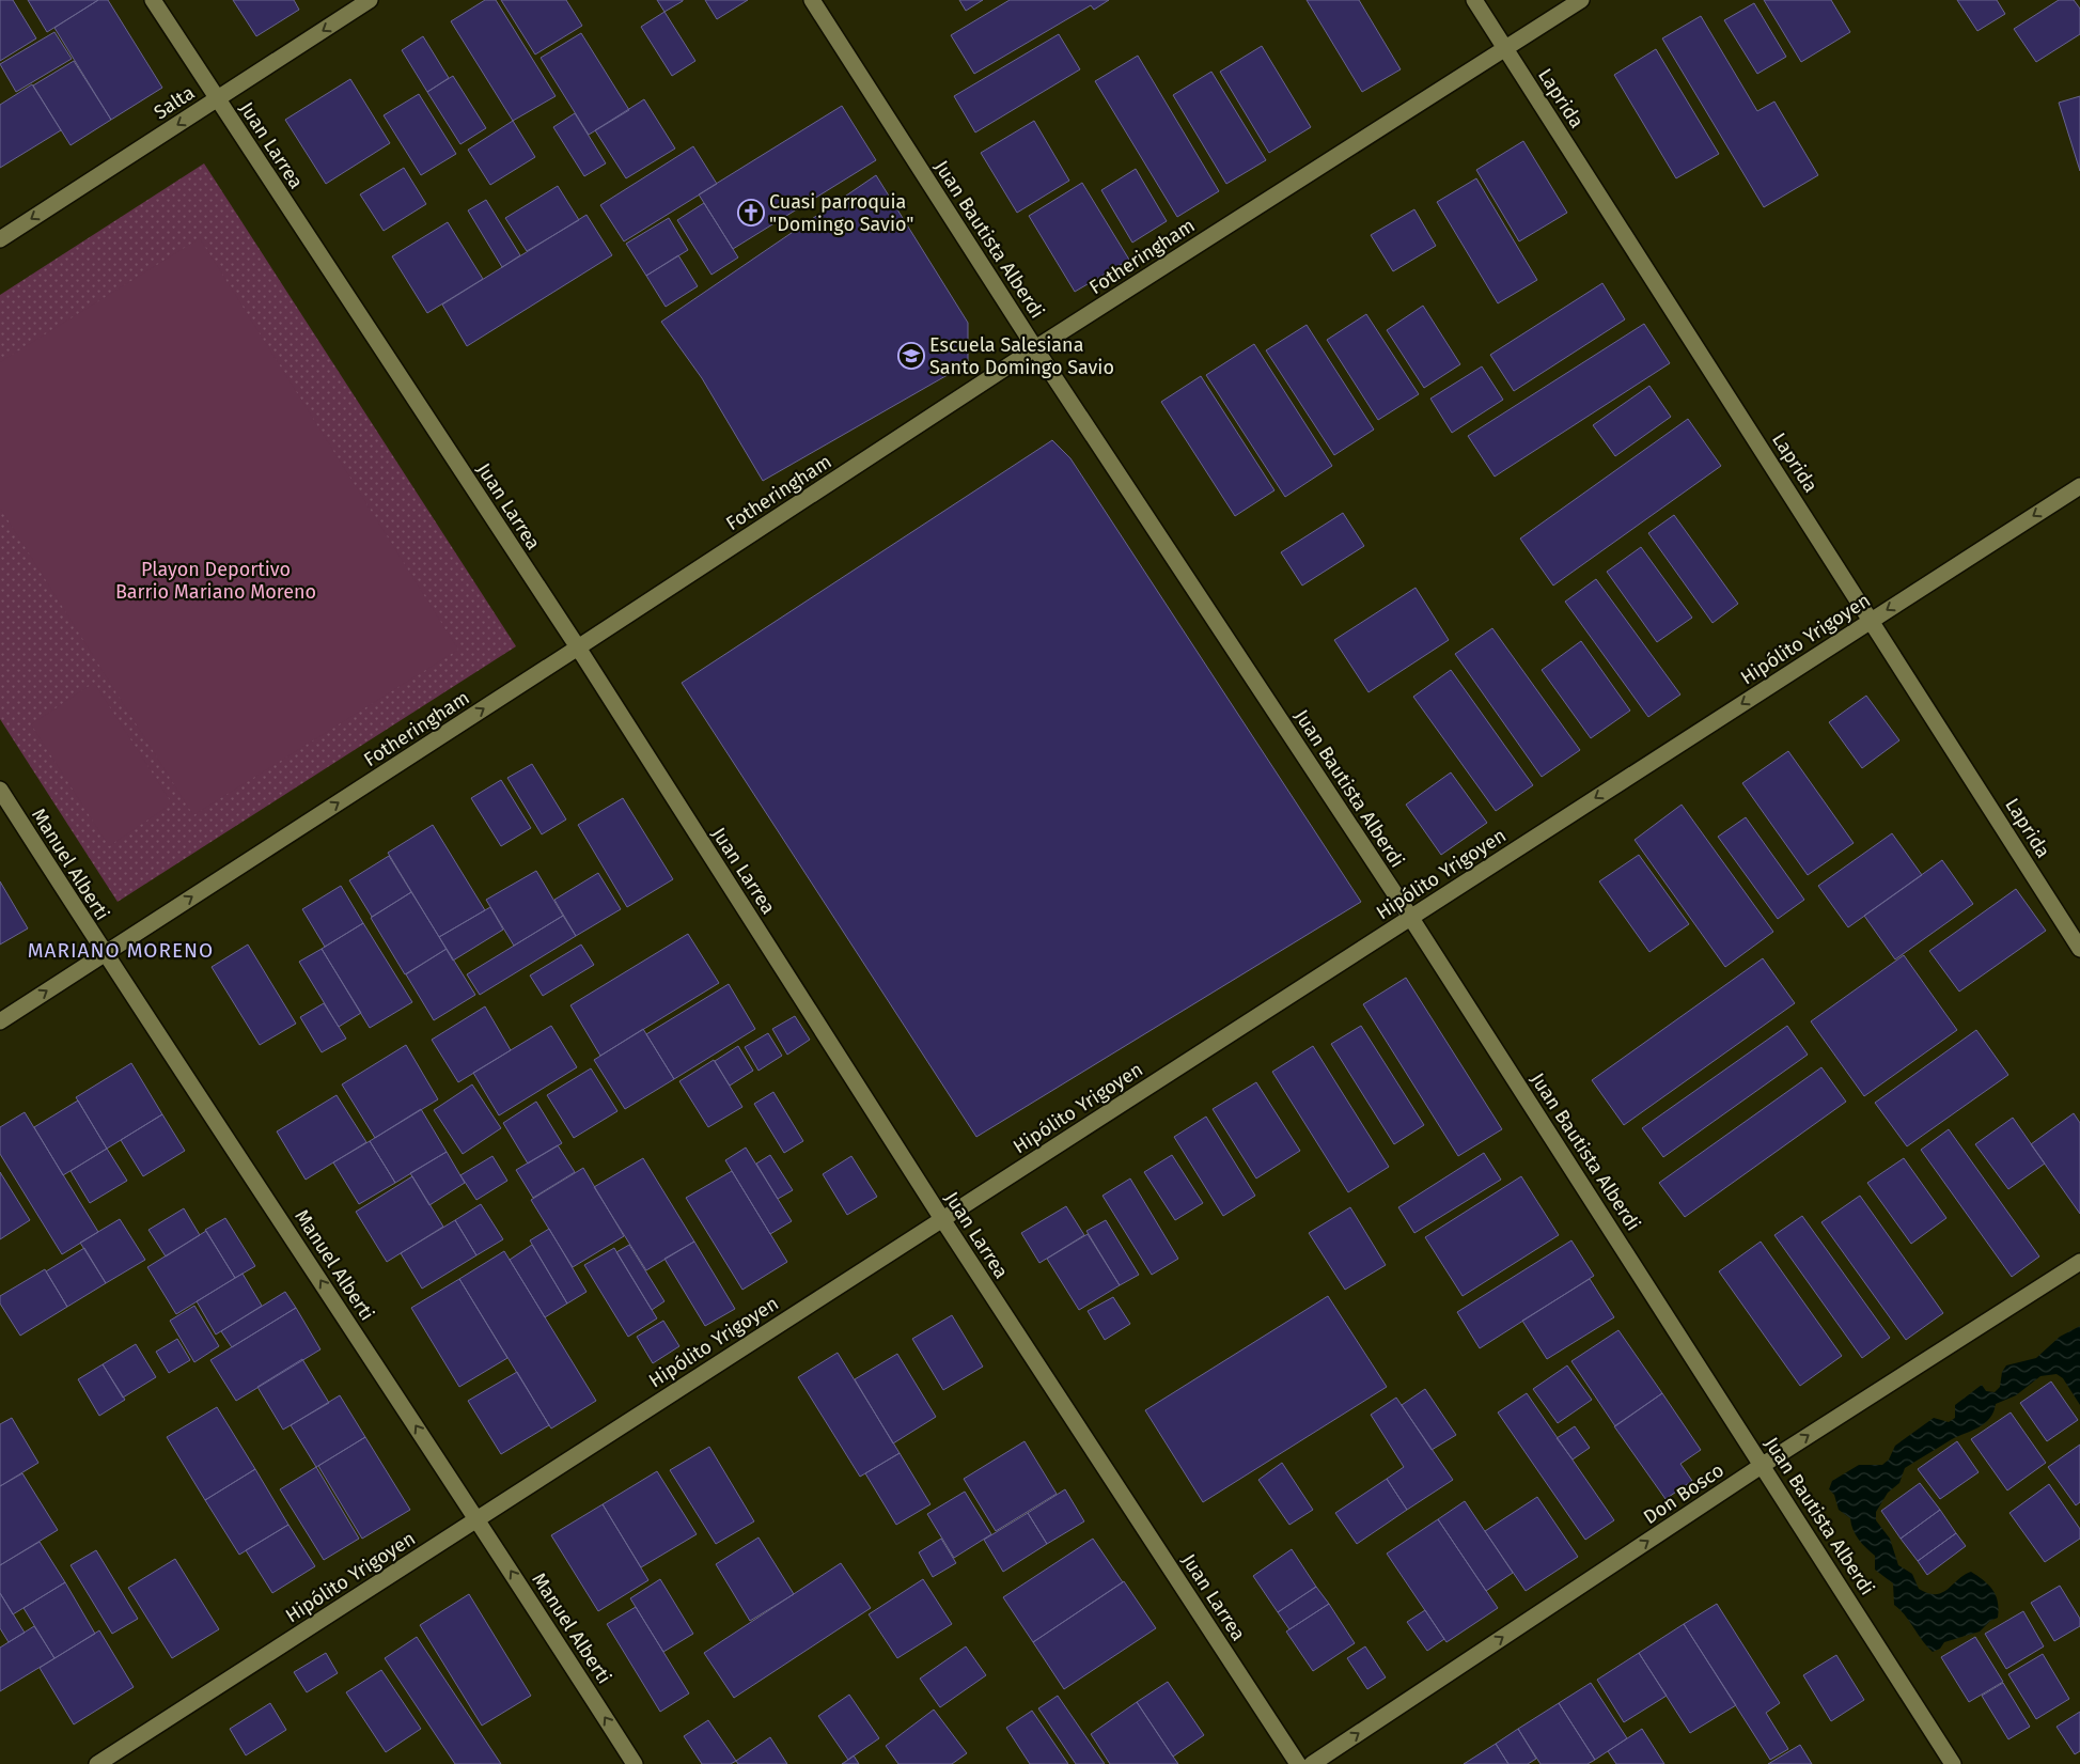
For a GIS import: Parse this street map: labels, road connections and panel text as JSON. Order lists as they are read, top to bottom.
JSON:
{
  "streets": {
    "street": [
      "Laprida",
      "Salta",
      "Juan Larrea",
      "Juan Bautista Alberdi",
      "Fotheringham",
      "Hipólito Yrigoyen",
      "Manuel Alberti",
      "Don Bosco"
    ]
  },
  "crossings": [
    ["Laprida", "Fotheringham"],
    ["Laprida", "Hipólito Yrigoyen"],
    ["Salta", "Juan Larrea"],
    ["Juan Larrea", "Fotheringham"],
    ["Juan Larrea", "Hipólito Yrigoyen"],
    ["Juan Bautista Alberdi", "Fotheringham"],
    ["Juan Bautista Alberdi", "Hipólito Yrigoyen"],
    ["Juan Bautista Alberdi", "Don Bosco"],
    ["Fotheringham", "Manuel Alberti"],
    ["Hipólito Yrigoyen", "Manuel Alberti"]
  ],
  "one_way": [
    "Salta",
    "Fotheringham",
    "Manuel Alberti",
    "Don Bosco"
  ],
  "districts": ["MARIANO MORENO"],
  "parks": ["Playon Deportivo Barrio Mariano Moreno"],
  "places": {
    "church": ["Cuasi parroquia \"Domingo Savio\""],
    "school or university": ["Escuela Salesiana Santo Domingo Savio"]
  }
}
